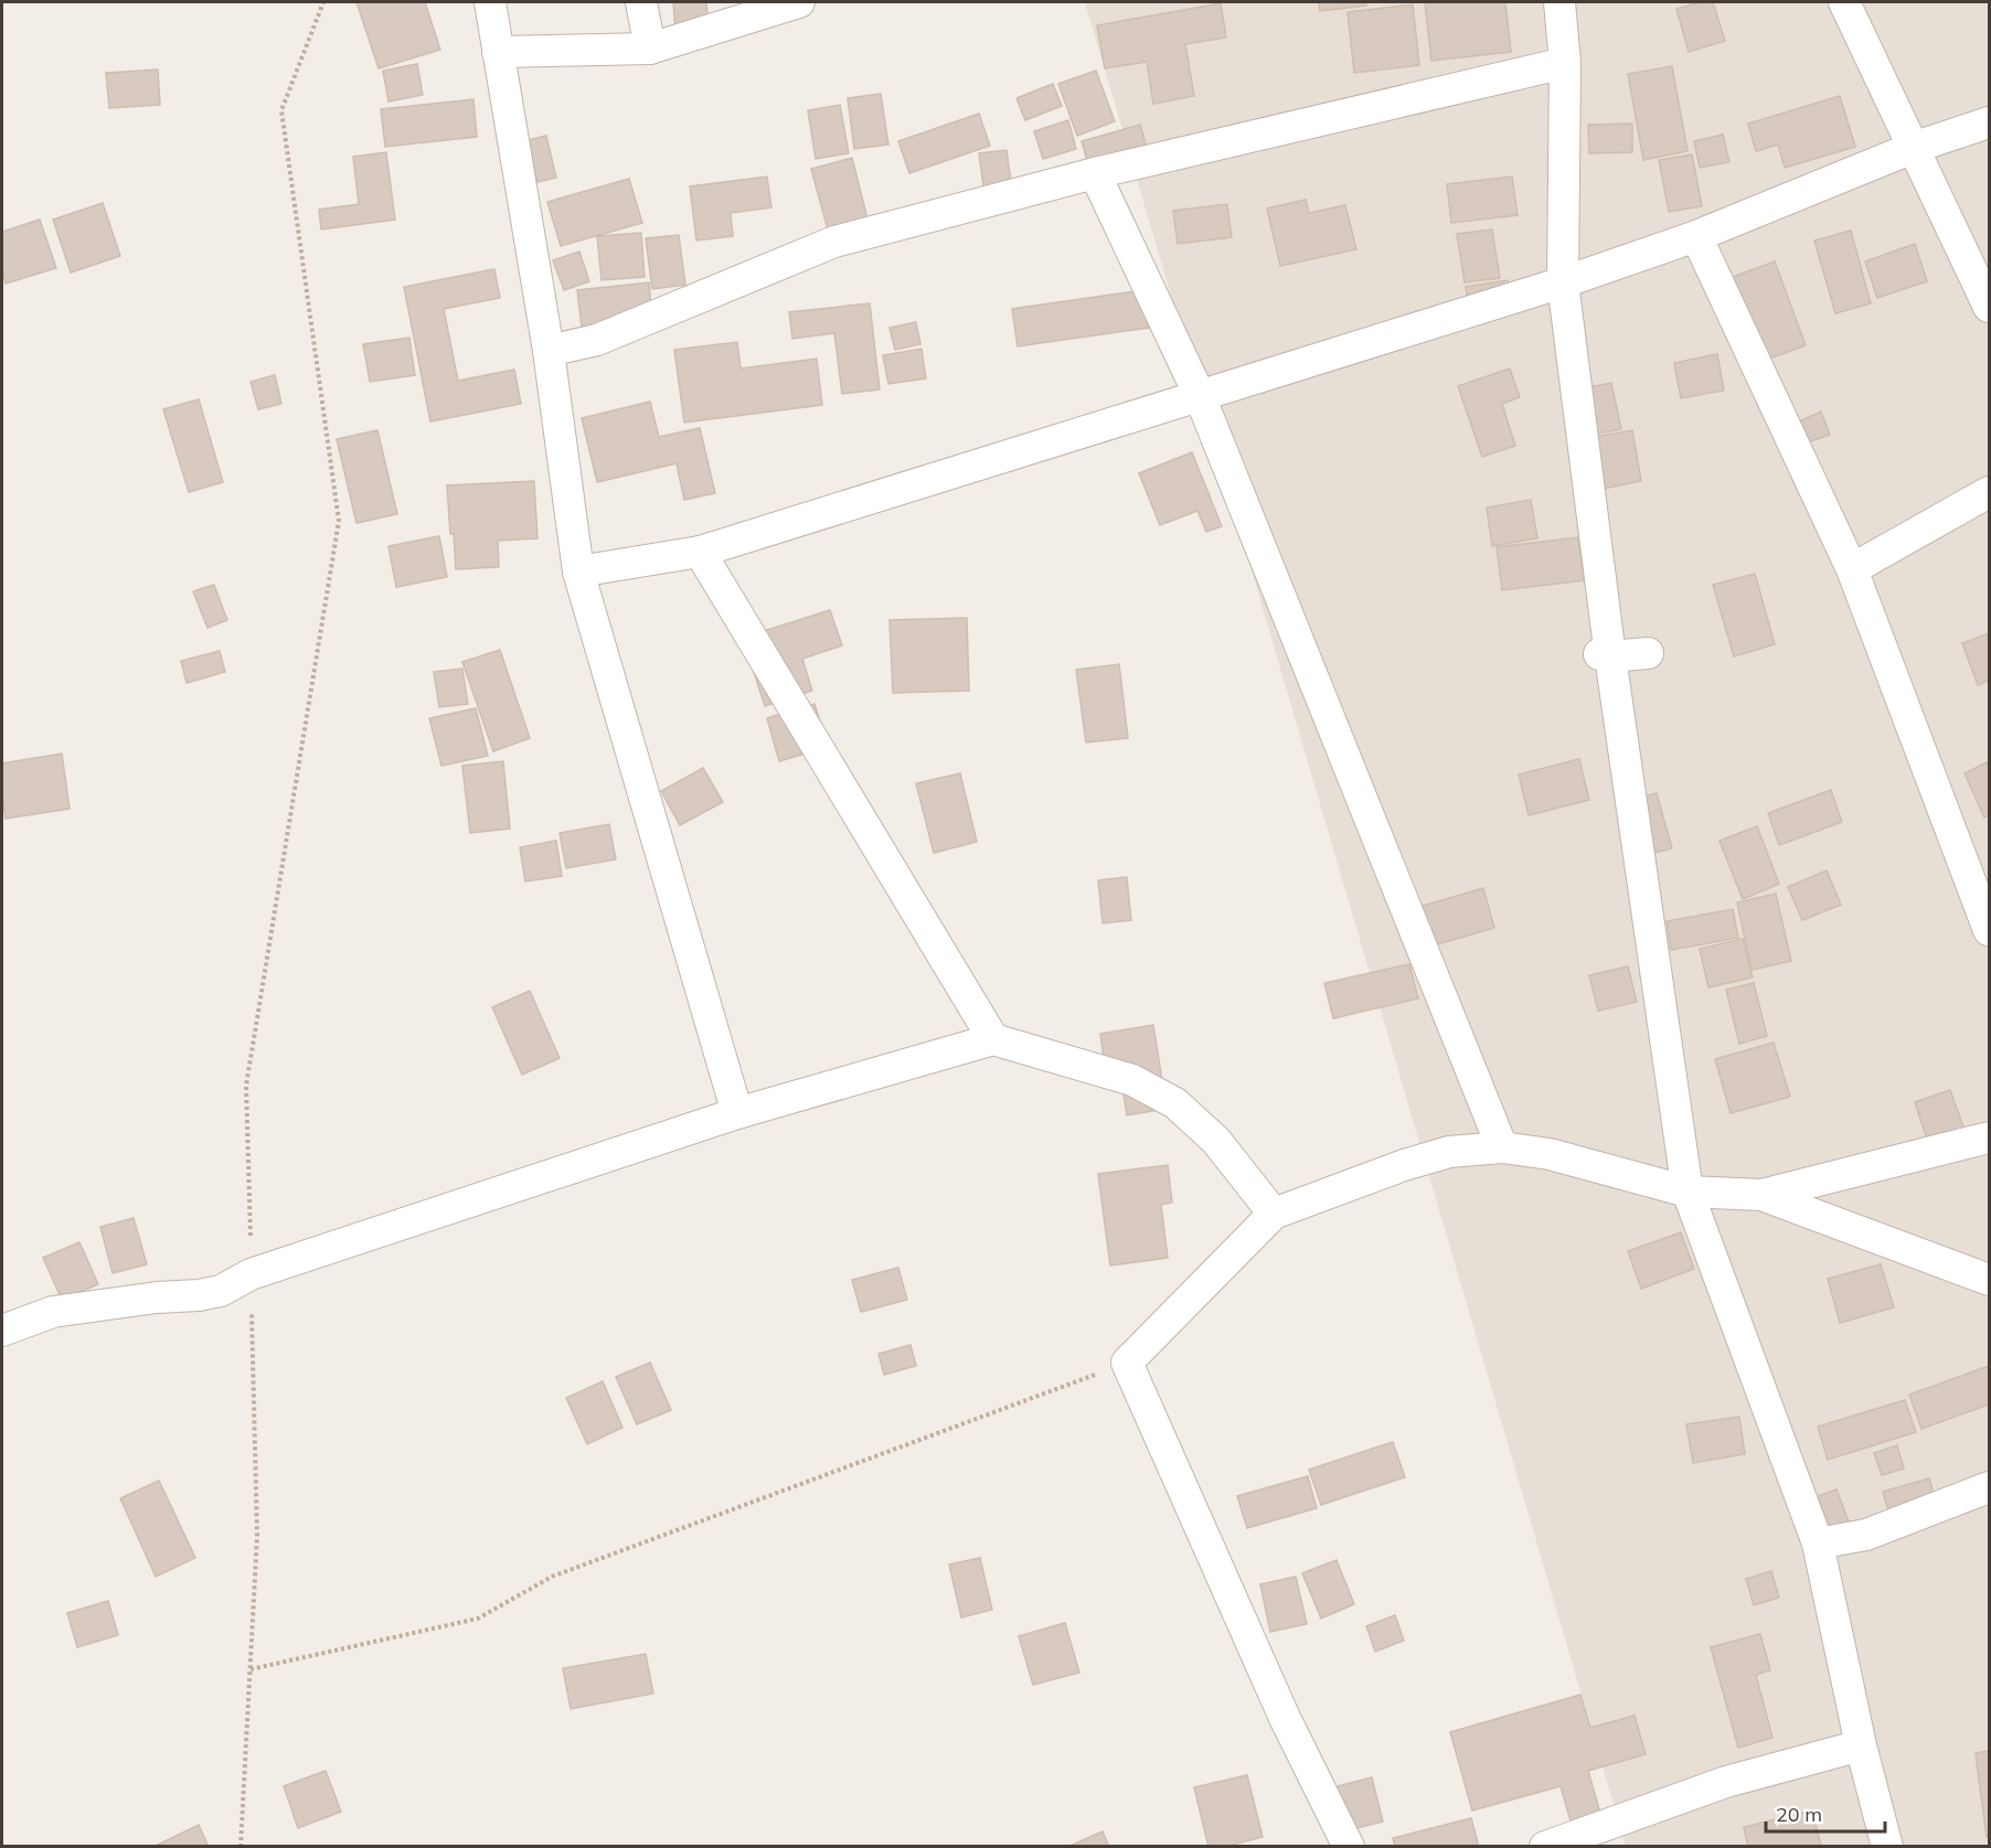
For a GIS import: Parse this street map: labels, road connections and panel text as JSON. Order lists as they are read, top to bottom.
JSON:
{
  "scale_bar": "20 m"
}
